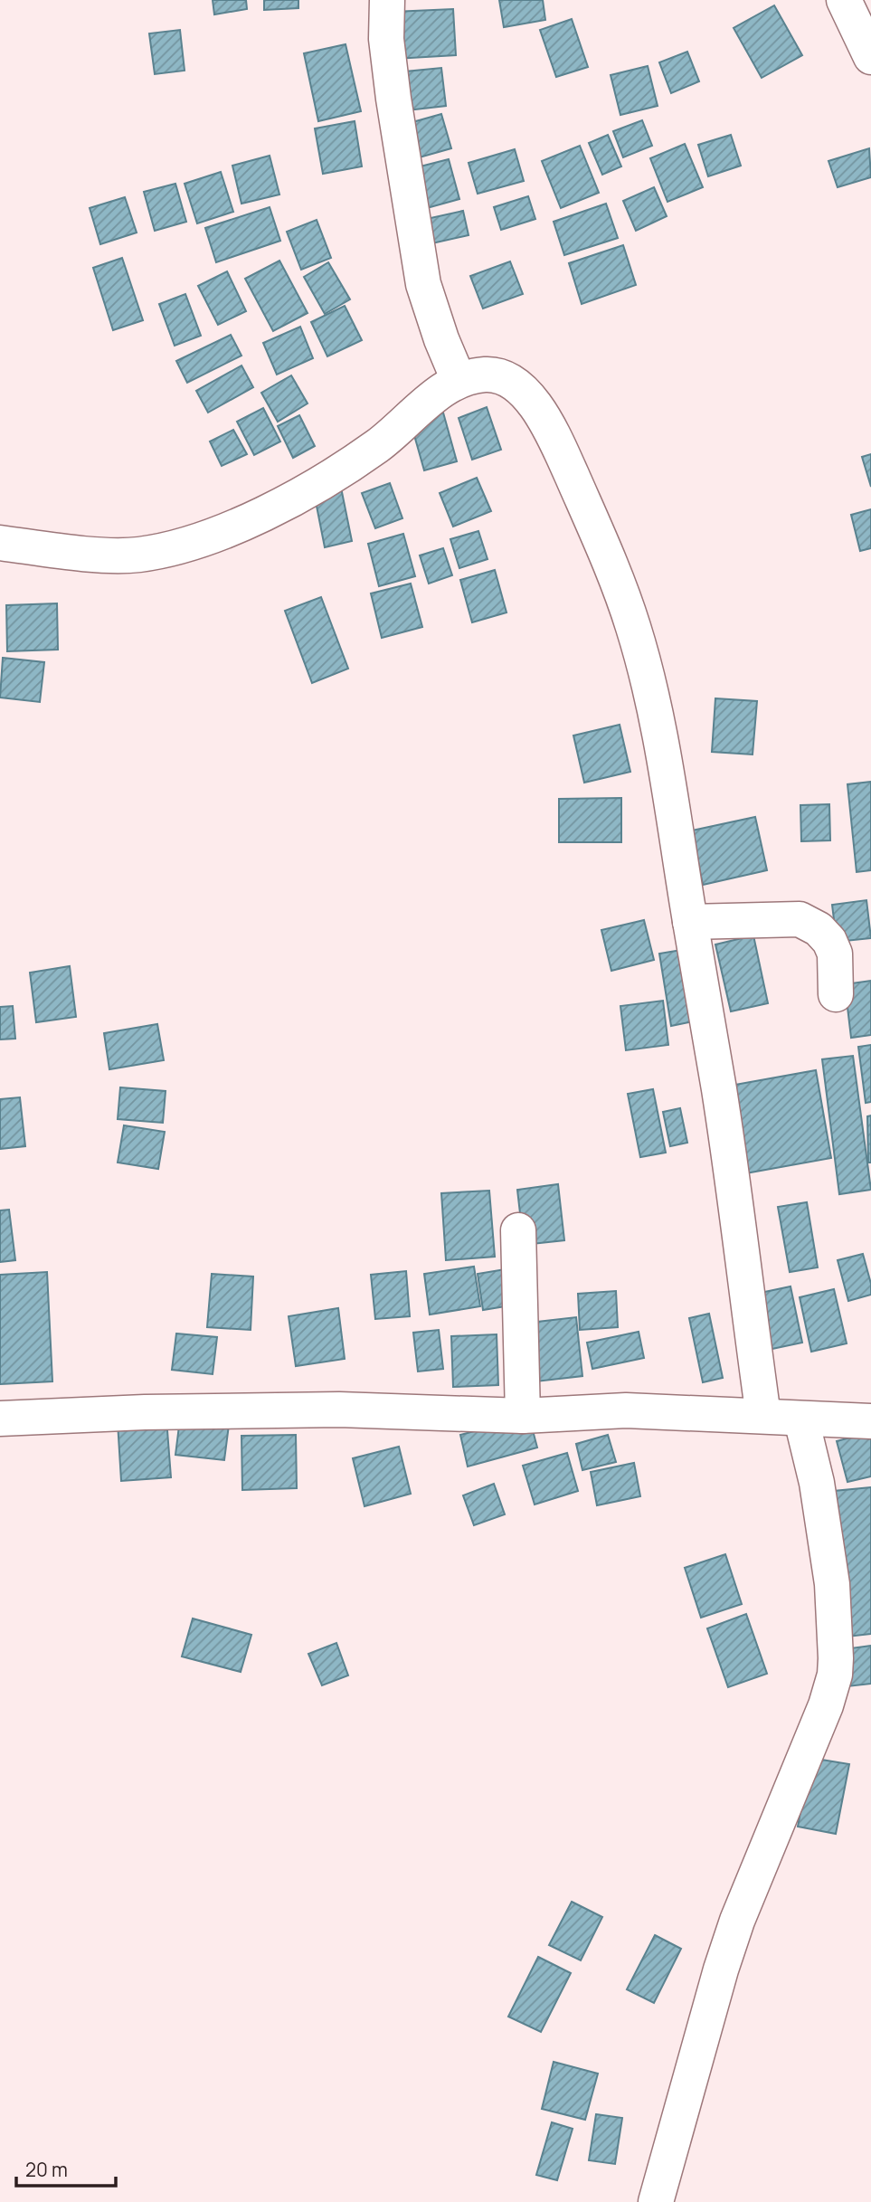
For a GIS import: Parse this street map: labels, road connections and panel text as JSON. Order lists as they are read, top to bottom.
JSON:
{
  "scale_bar": "20 m"
}
